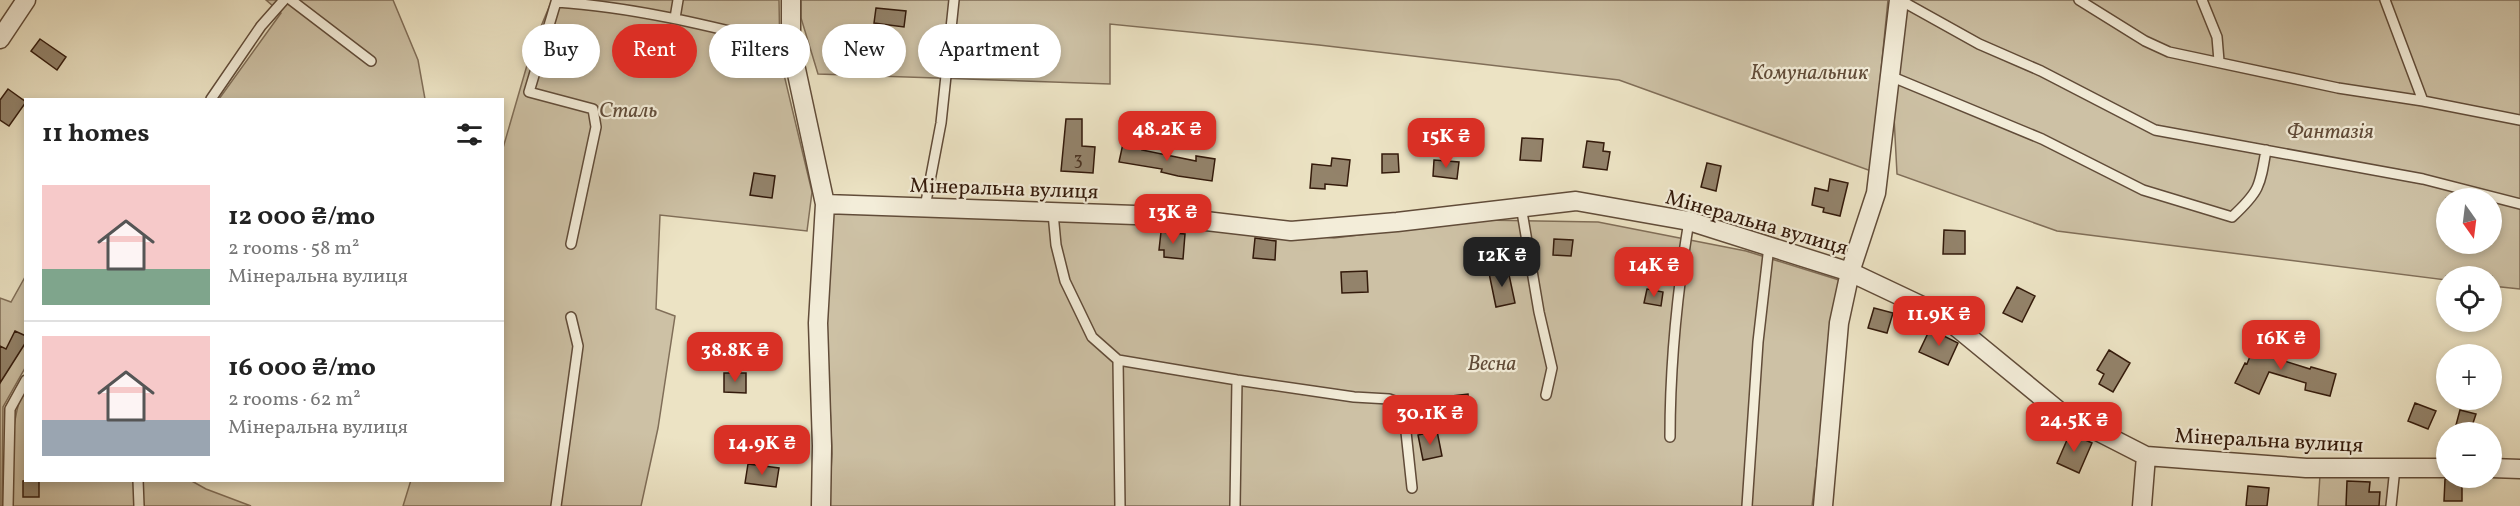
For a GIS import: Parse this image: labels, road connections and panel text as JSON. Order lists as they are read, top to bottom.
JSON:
{
  "streets": {
    "street": ["Мінеральна вулиця"]
  },
  "parks": [
    "Комунальник",
    "Сталь",
    "Фантазія",
    "Весна"
  ],
  "house_numbers": ["3"],
  "north": "bottom",
  "page": {
    "chip": [
      "Buy",
      "Rent",
      "Filters",
      "New",
      "Apartment"
    ],
    "heading": "11 homes",
    "price": [
      "48.2K ₴",
      "15K ₴",
      "13K ₴",
      "12K ₴",
      "14K ₴",
      "11.9K ₴",
      "16K ₴",
      "38.8K ₴",
      "30.1K ₴",
      "24.5K ₴",
      "14.9K ₴"
    ],
    "list": [
      {
        "name": "12 000 ₴/mo",
        "note": "2 rooms · 58 m² · Мінеральна вулиця"
      },
      {
        "name": "16 000 ₴/mo",
        "note": "2 rooms · 62 m² · Мінеральна вулиця"
      }
    ],
    "map_buttons": ["+", "−"]
  }
}
